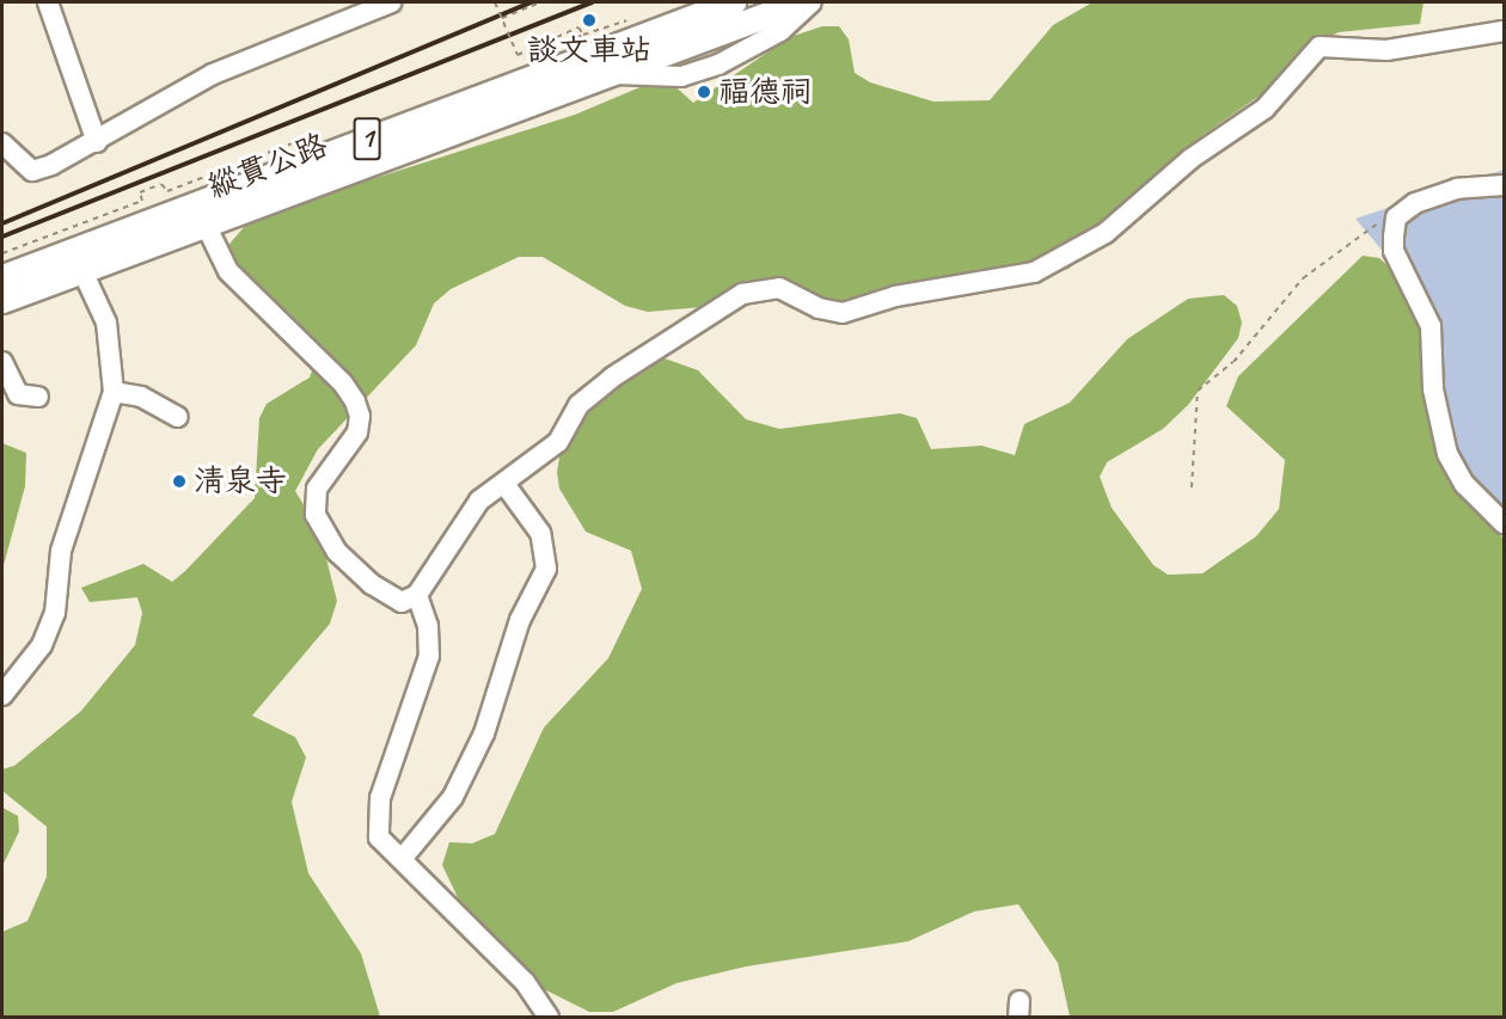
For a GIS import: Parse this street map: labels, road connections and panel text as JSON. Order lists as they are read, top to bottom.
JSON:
{
  "streets": {
    "main road": ["1", "縱貫公路"]
  },
  "places": ["談文車站", "福德祠", "清泉寺"]
}
